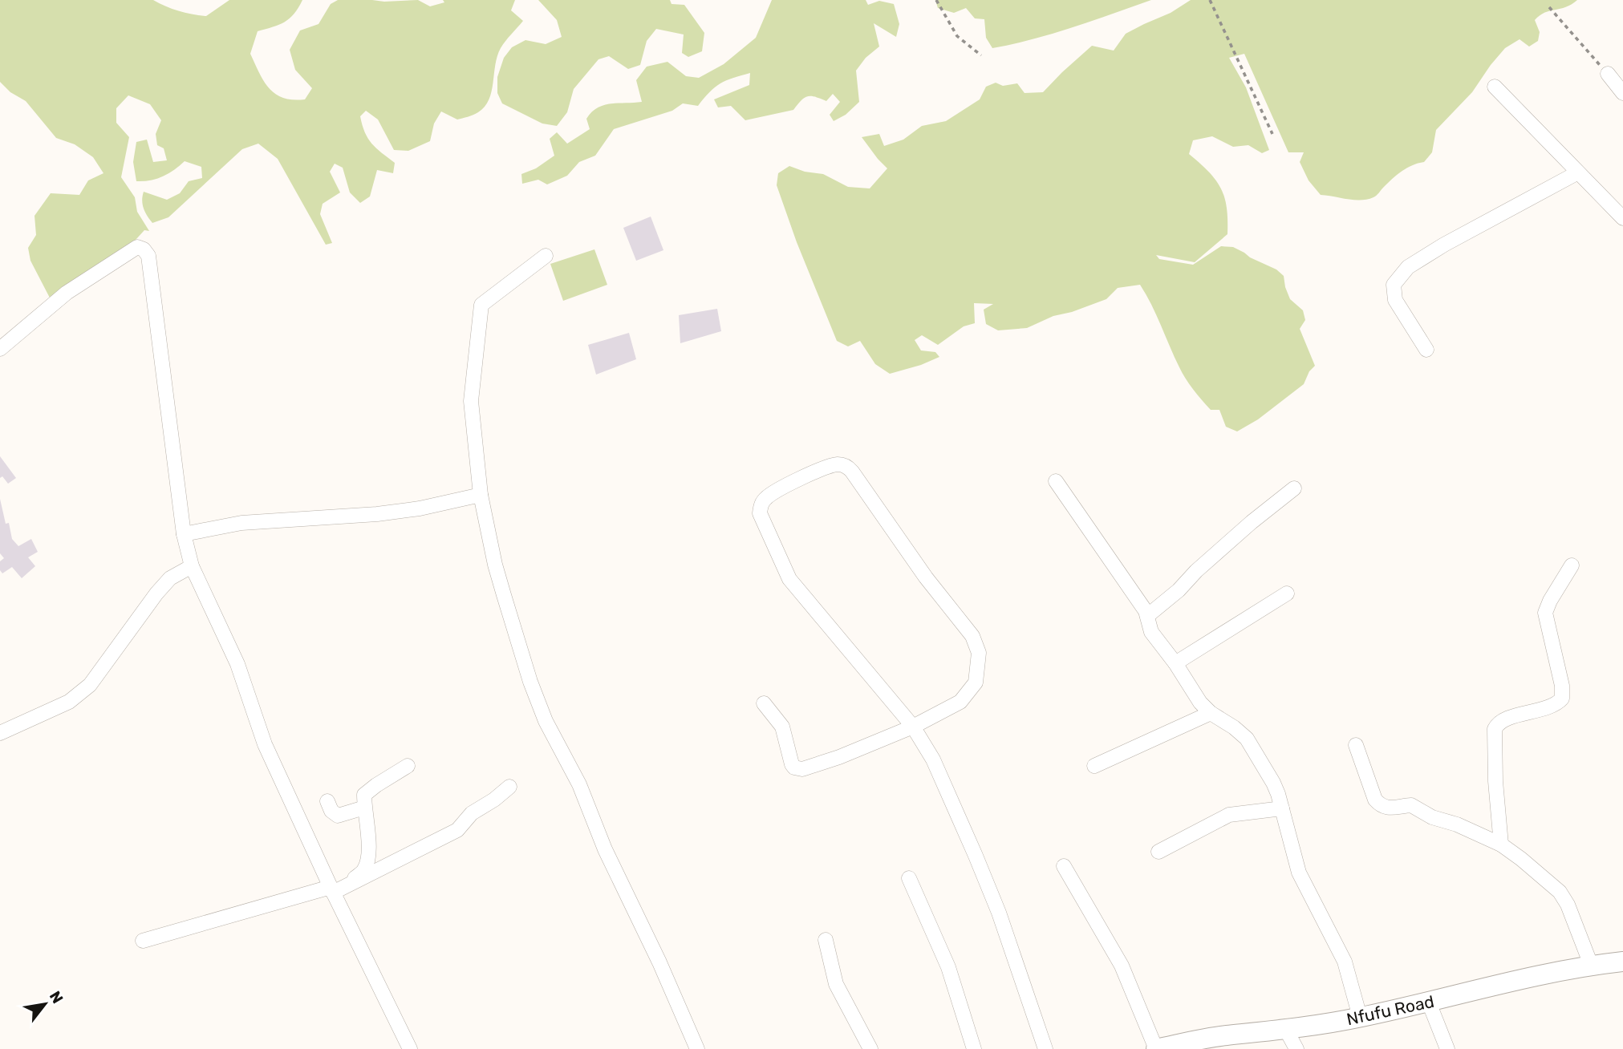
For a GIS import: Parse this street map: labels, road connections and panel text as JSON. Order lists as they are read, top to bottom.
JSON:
{
  "streets": {
    "street": ["Nfufu Road"]
  },
  "north": "top right"
}
